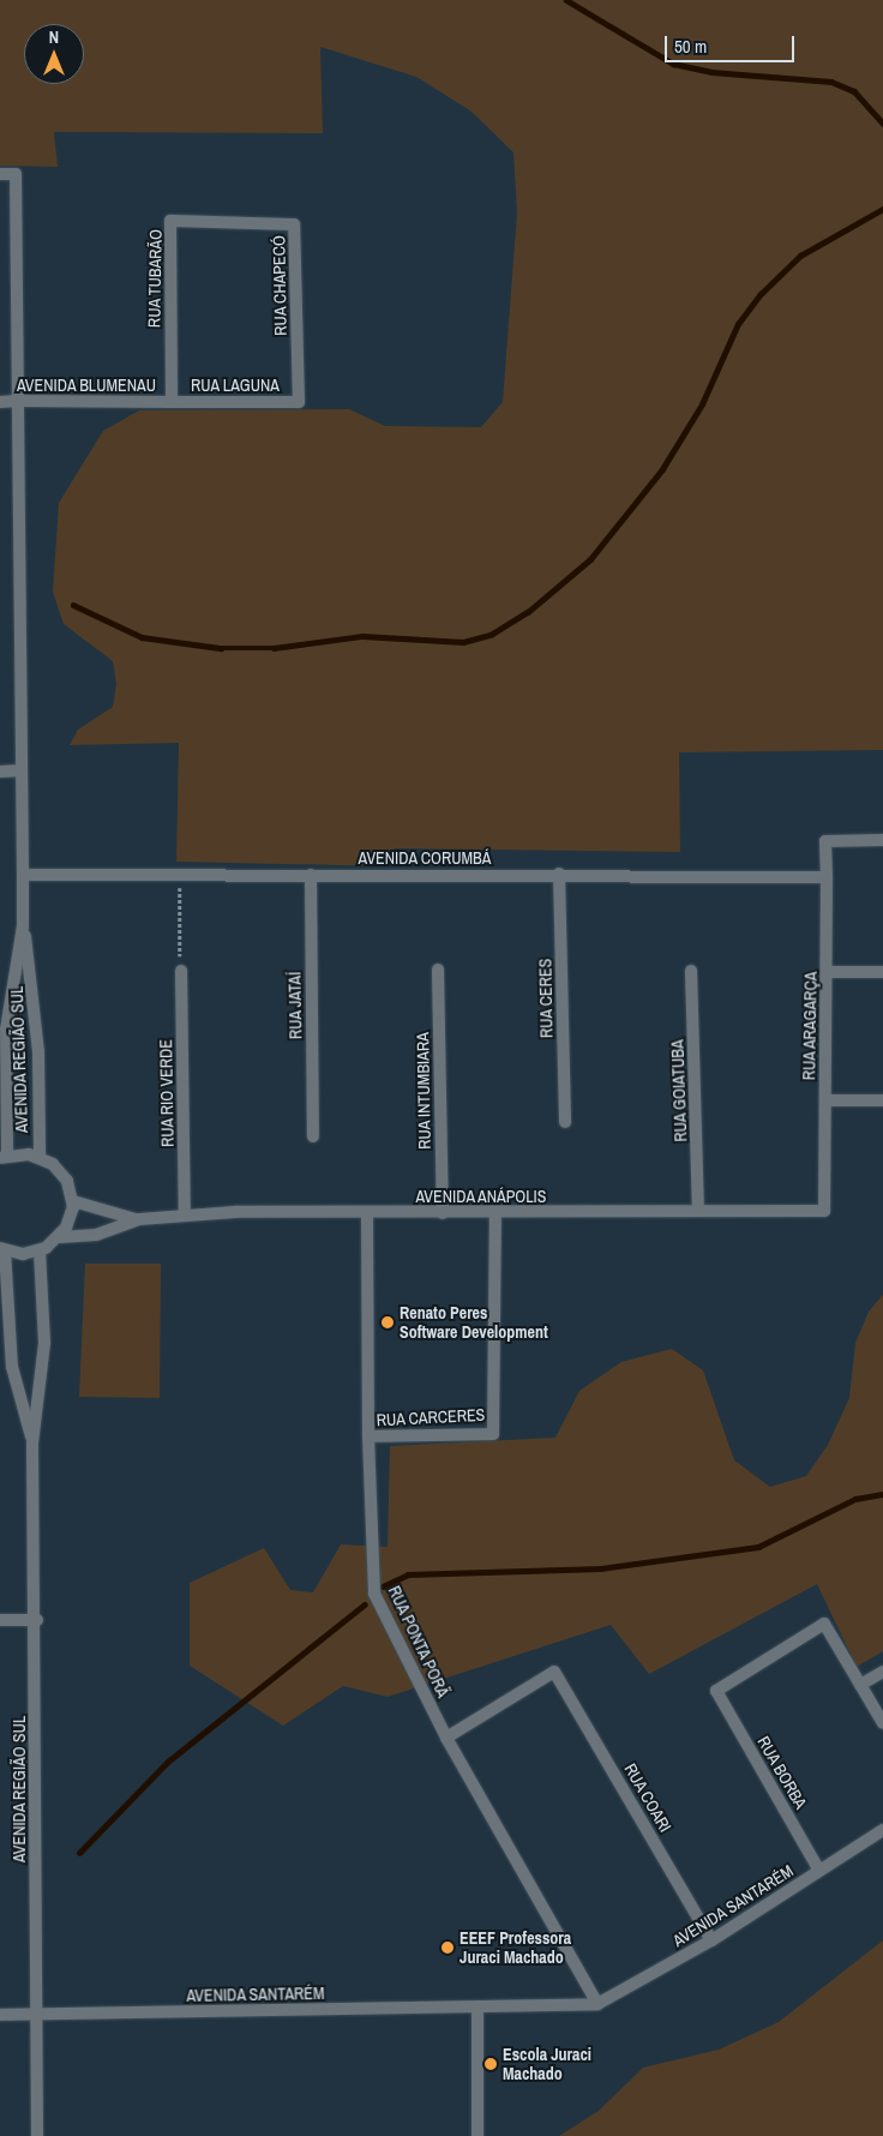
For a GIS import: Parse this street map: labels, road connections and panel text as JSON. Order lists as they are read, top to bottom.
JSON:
{
  "streets": {
    "street": [
      "RUA TUBARÃO",
      "RUA CHAPECÓ",
      "AVENIDA BLUMENAU",
      "RUA LAGUNA",
      "AVENIDA CORUMBÁ",
      "RUA CERES",
      "RUA JATAÍ",
      "RUA ARAGARÇA",
      "AVENIDA REGIÃO SUL",
      "RUA INTUMBIARA",
      "RUA GOIATUBA",
      "RUA RIO VERDE",
      "AVENIDA ANÁPOLIS",
      "RUA CARCERES",
      "RUA PONTA PORÃ",
      "RUA BORBA",
      "RUA COARI",
      "AVENIDA SANTARÉM"
    ]
  },
  "crossings": [
    ["RUA TUBARÃO", "RUA CHAPECÓ"],
    ["RUA TUBARÃO", "AVENIDA BLUMENAU"],
    ["RUA TUBARÃO", "RUA LAGUNA"],
    ["RUA CHAPECÓ", "RUA LAGUNA"],
    ["AVENIDA BLUMENAU", "RUA LAGUNA"],
    ["AVENIDA BLUMENAU", "AVENIDA REGIÃO SUL"],
    ["AVENIDA CORUMBÁ", "RUA CERES"],
    ["AVENIDA CORUMBÁ", "RUA JATAÍ"],
    ["AVENIDA CORUMBÁ", "RUA ARAGARÇA"],
    ["AVENIDA CORUMBÁ", "AVENIDA REGIÃO SUL"],
    ["RUA ARAGARÇA", "AVENIDA ANÁPOLIS"],
    ["AVENIDA REGIÃO SUL", "AVENIDA SANTARÉM"],
    ["RUA INTUMBIARA", "AVENIDA ANÁPOLIS"],
    ["RUA GOIATUBA", "AVENIDA ANÁPOLIS"],
    ["RUA RIO VERDE", "AVENIDA ANÁPOLIS"],
    ["AVENIDA ANÁPOLIS", "RUA CARCERES"],
    ["AVENIDA ANÁPOLIS", "RUA PONTA PORÃ"],
    ["RUA CARCERES", "RUA PONTA PORÃ"],
    ["RUA PONTA PORÃ", "RUA COARI"],
    ["RUA PONTA PORÃ", "AVENIDA SANTARÉM"],
    ["RUA BORBA", "AVENIDA SANTARÉM"],
    ["RUA COARI", "AVENIDA SANTARÉM"]
  ],
  "places": ["Renato Peres Software Development", "EEEF Professora Juraci Machado", "Escola Juraci Machado"],
  "scale_bar": "50 m",
  "north": "top"
}
